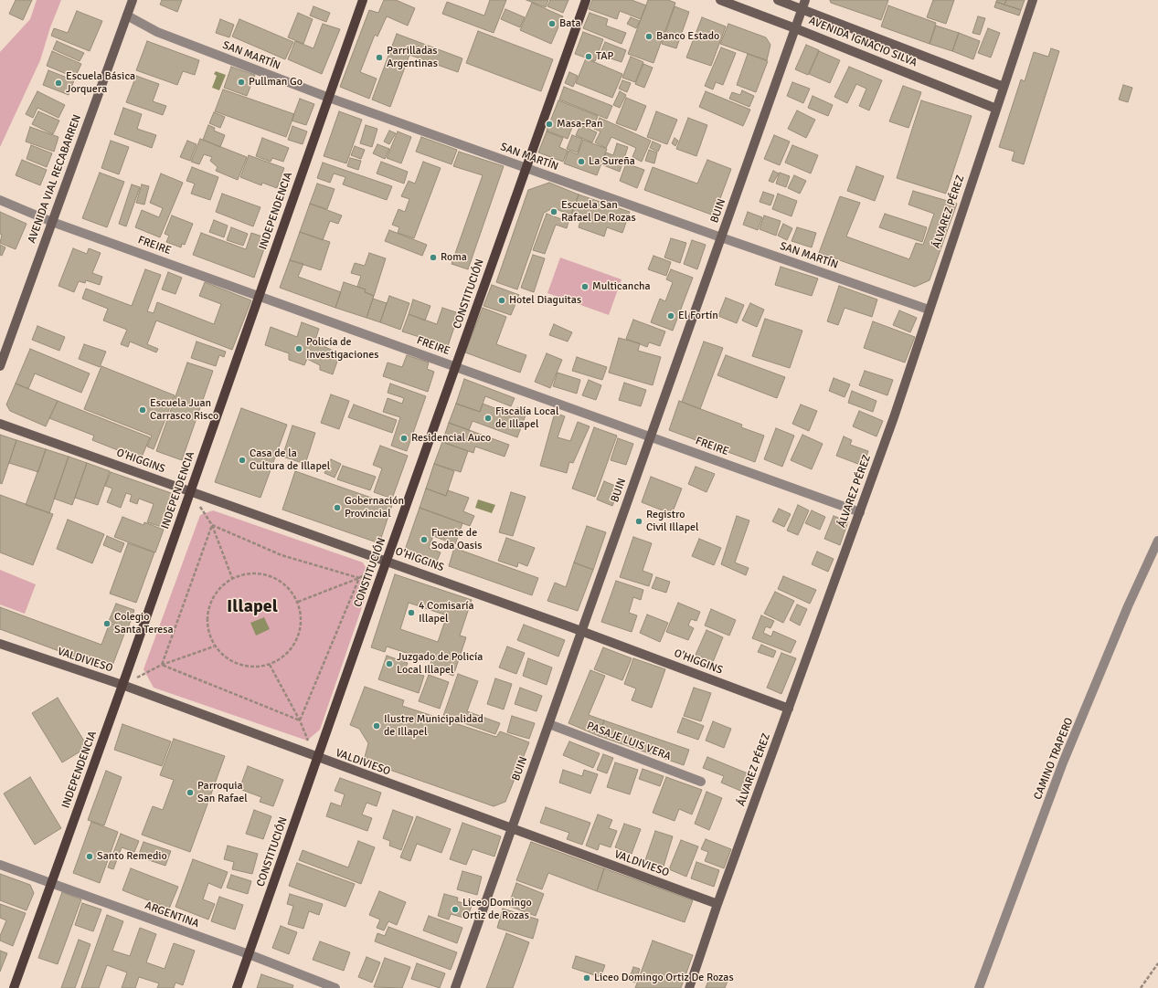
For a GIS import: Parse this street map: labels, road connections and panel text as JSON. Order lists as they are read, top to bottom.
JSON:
{
  "streets": {
    "main road": ["INDEPENDENCIA", "CONSTITUCIÓN"],
    "street": [
      "AVENIDA IGNACIO SILVA",
      "SAN MARTÍN",
      "AVENIDA VIAL RECABARREN",
      "BUIN",
      "ÁLVAREZ PÉREZ",
      "FREIRE",
      "O'HIGGINS",
      "VALDIVIESO",
      "PASAJE LUIS VERA",
      "CAMINO TRAPERO",
      "ARGENTINA"
    ]
  },
  "crossings": [
    ["AVENIDA IGNACIO SILVA", "BUIN"],
    ["AVENIDA IGNACIO SILVA", "ÁLVAREZ PÉREZ"],
    ["SAN MARTÍN", "AVENIDA VIAL RECABARREN"],
    ["SAN MARTÍN", "INDEPENDENCIA"],
    ["SAN MARTÍN", "BUIN"],
    ["SAN MARTÍN", "ÁLVAREZ PÉREZ"],
    ["SAN MARTÍN", "CONSTITUCIÓN"],
    ["AVENIDA VIAL RECABARREN", "FREIRE"],
    ["INDEPENDENCIA", "FREIRE"],
    ["INDEPENDENCIA", "O'HIGGINS"],
    ["INDEPENDENCIA", "VALDIVIESO"],
    ["INDEPENDENCIA", "ARGENTINA"],
    ["BUIN", "FREIRE"],
    ["BUIN", "O'HIGGINS"],
    ["BUIN", "VALDIVIESO"],
    ["BUIN", "PASAJE LUIS VERA"],
    ["ÁLVAREZ PÉREZ", "FREIRE"],
    ["ÁLVAREZ PÉREZ", "O'HIGGINS"],
    ["ÁLVAREZ PÉREZ", "VALDIVIESO"],
    ["FREIRE", "CONSTITUCIÓN"],
    ["CONSTITUCIÓN", "O'HIGGINS"],
    ["CONSTITUCIÓN", "VALDIVIESO"],
    ["CONSTITUCIÓN", "ARGENTINA"]
  ],
  "districts": ["Illapel"],
  "places": [
    "Bata",
    "Banco Estado",
    "TAP",
    "Parrilladas Argentinas",
    "Pullman Go",
    "Escuela Básica Jorquera",
    "Masa-Pan",
    "La Sureña",
    "Escuela San Rafael De Rozas",
    "Roma",
    "Multicancha",
    "Hotel Diaguitas",
    "El Fortín",
    "Policía de Investigaciones",
    "Escuela Juan Carrasco Risco",
    "Fiscalía Local de Illapel",
    "Residencial Auco",
    "Casa de la Cultura de Illapel",
    "Gobernación Provincial",
    "Registro Civil Illapel",
    "Fuente de Soda Oasis",
    "4 Comisaría Illapel",
    "Colegio Santa Teresa",
    "Juzgado de Policía Local Illapel",
    "Ilustre Municipalidad de Illapel",
    "Parroquia San Rafael",
    "Santo Remedio",
    "Liceo Domingo Ortiz de Rozas",
    "Liceo Domingo Ortiz De Rozas"
  ]
}
